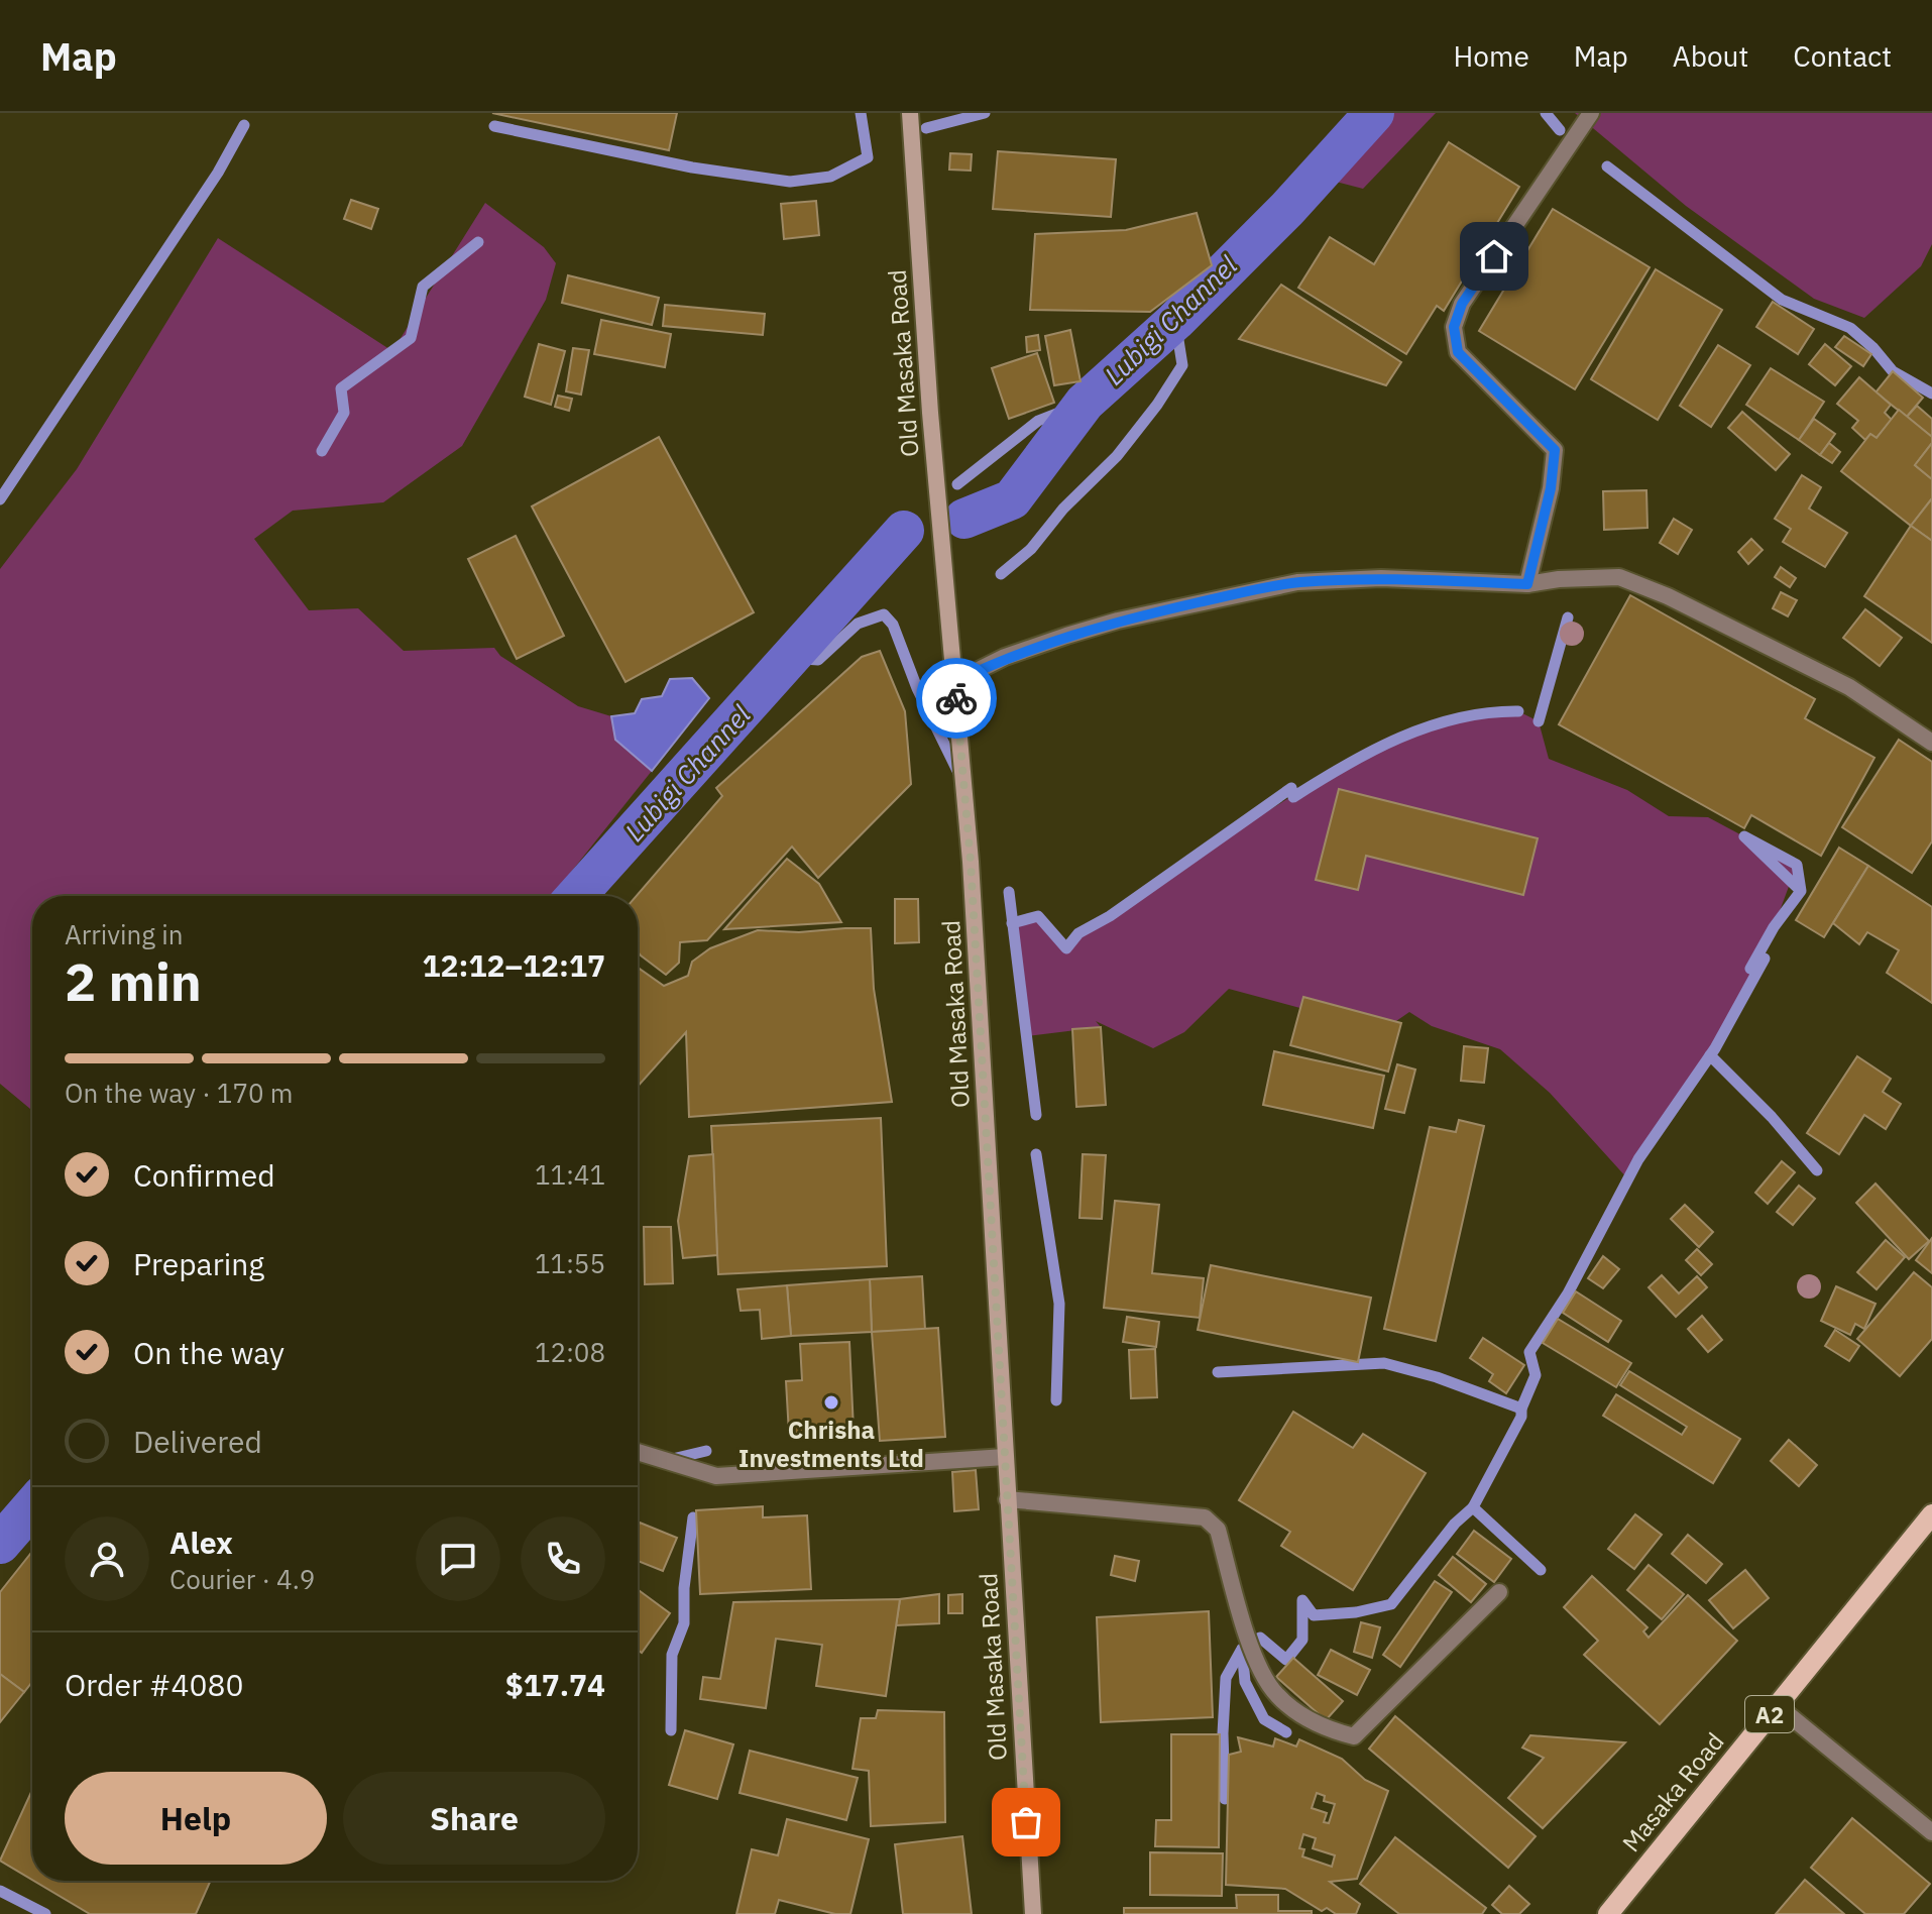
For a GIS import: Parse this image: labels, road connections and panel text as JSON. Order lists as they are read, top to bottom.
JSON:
{
  "streets": {
    "main road": ["Old Masaka Road", "A2", "Masaka Road"]
  },
  "water": ["Lubigi Channel"],
  "places": ["Chrisha Investments Ltd"],
  "page": {
    "header": "Map",
    "nav": [
      "Home",
      "Map",
      "About",
      "Contact"
    ],
    "heading": ["2 min", "Arriving in", "12:12–12:17"],
    "panel": [
      "Alex",
      "Courier · 4.9",
      "Order #4080",
      "$17.74"
    ],
    "bar": "On the way · 170 m",
    "list": [
      ["Confirmed", "11:41"],
      ["Preparing", "11:55"],
      ["On the way", "12:08"],
      "Delivered"
    ],
    "buttons": ["Help", "Share"]
  }
}
